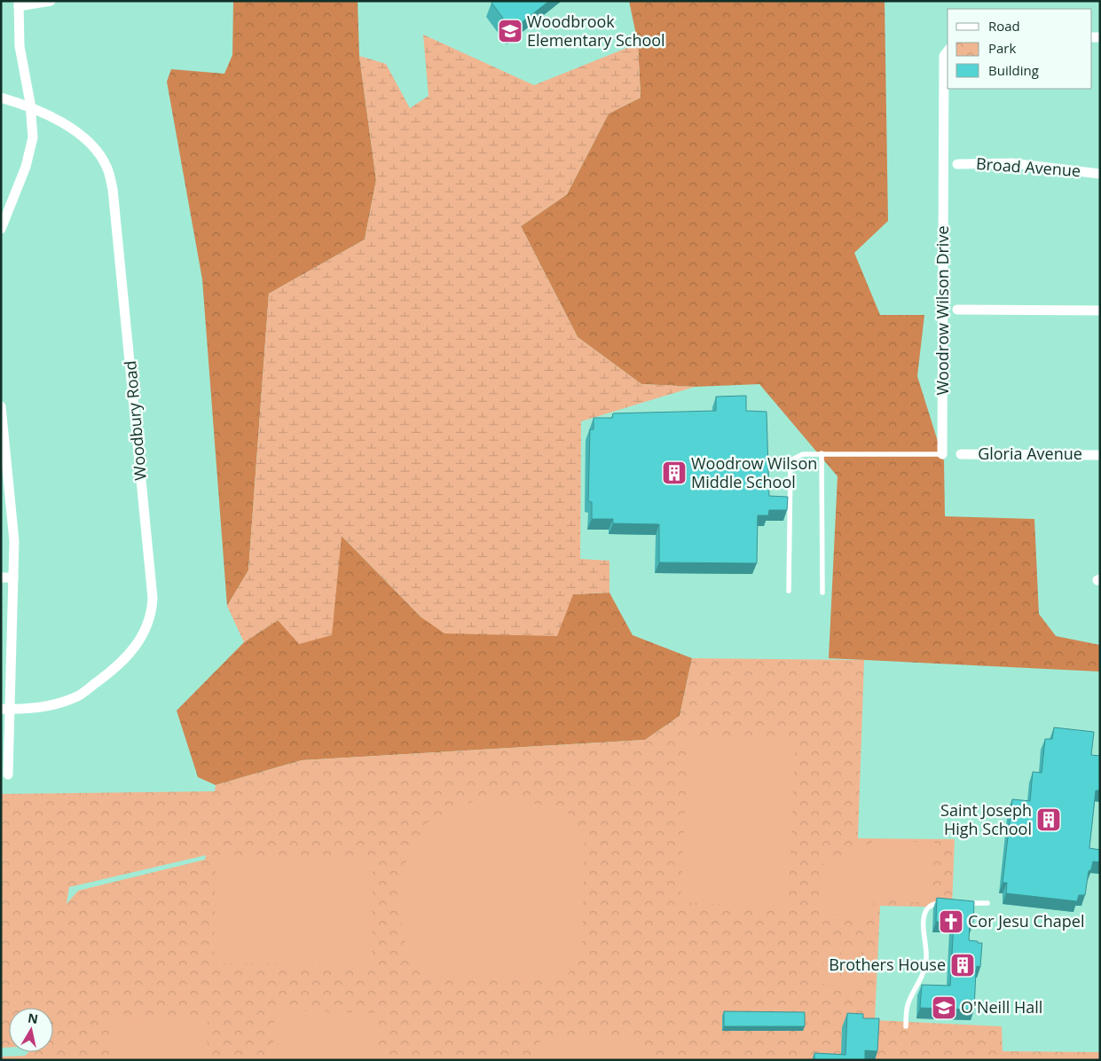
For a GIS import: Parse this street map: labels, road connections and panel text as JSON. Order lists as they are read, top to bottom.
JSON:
{
  "streets": {
    "street": [
      "Broad Avenue",
      "Woodrow Wilson Drive",
      "Woodbury Road",
      "Gloria Avenue"
    ]
  },
  "places": {
    "school or university": ["Woodbrook Elementary School", "O'Neill Hall"],
    "building": ["Woodrow Wilson Middle School", "Saint Joseph High School", "Brothers House"],
    "church": ["Cor Jesu Chapel"]
  },
  "legend": ["Road", "Park", "Building"],
  "north": "top"
}
